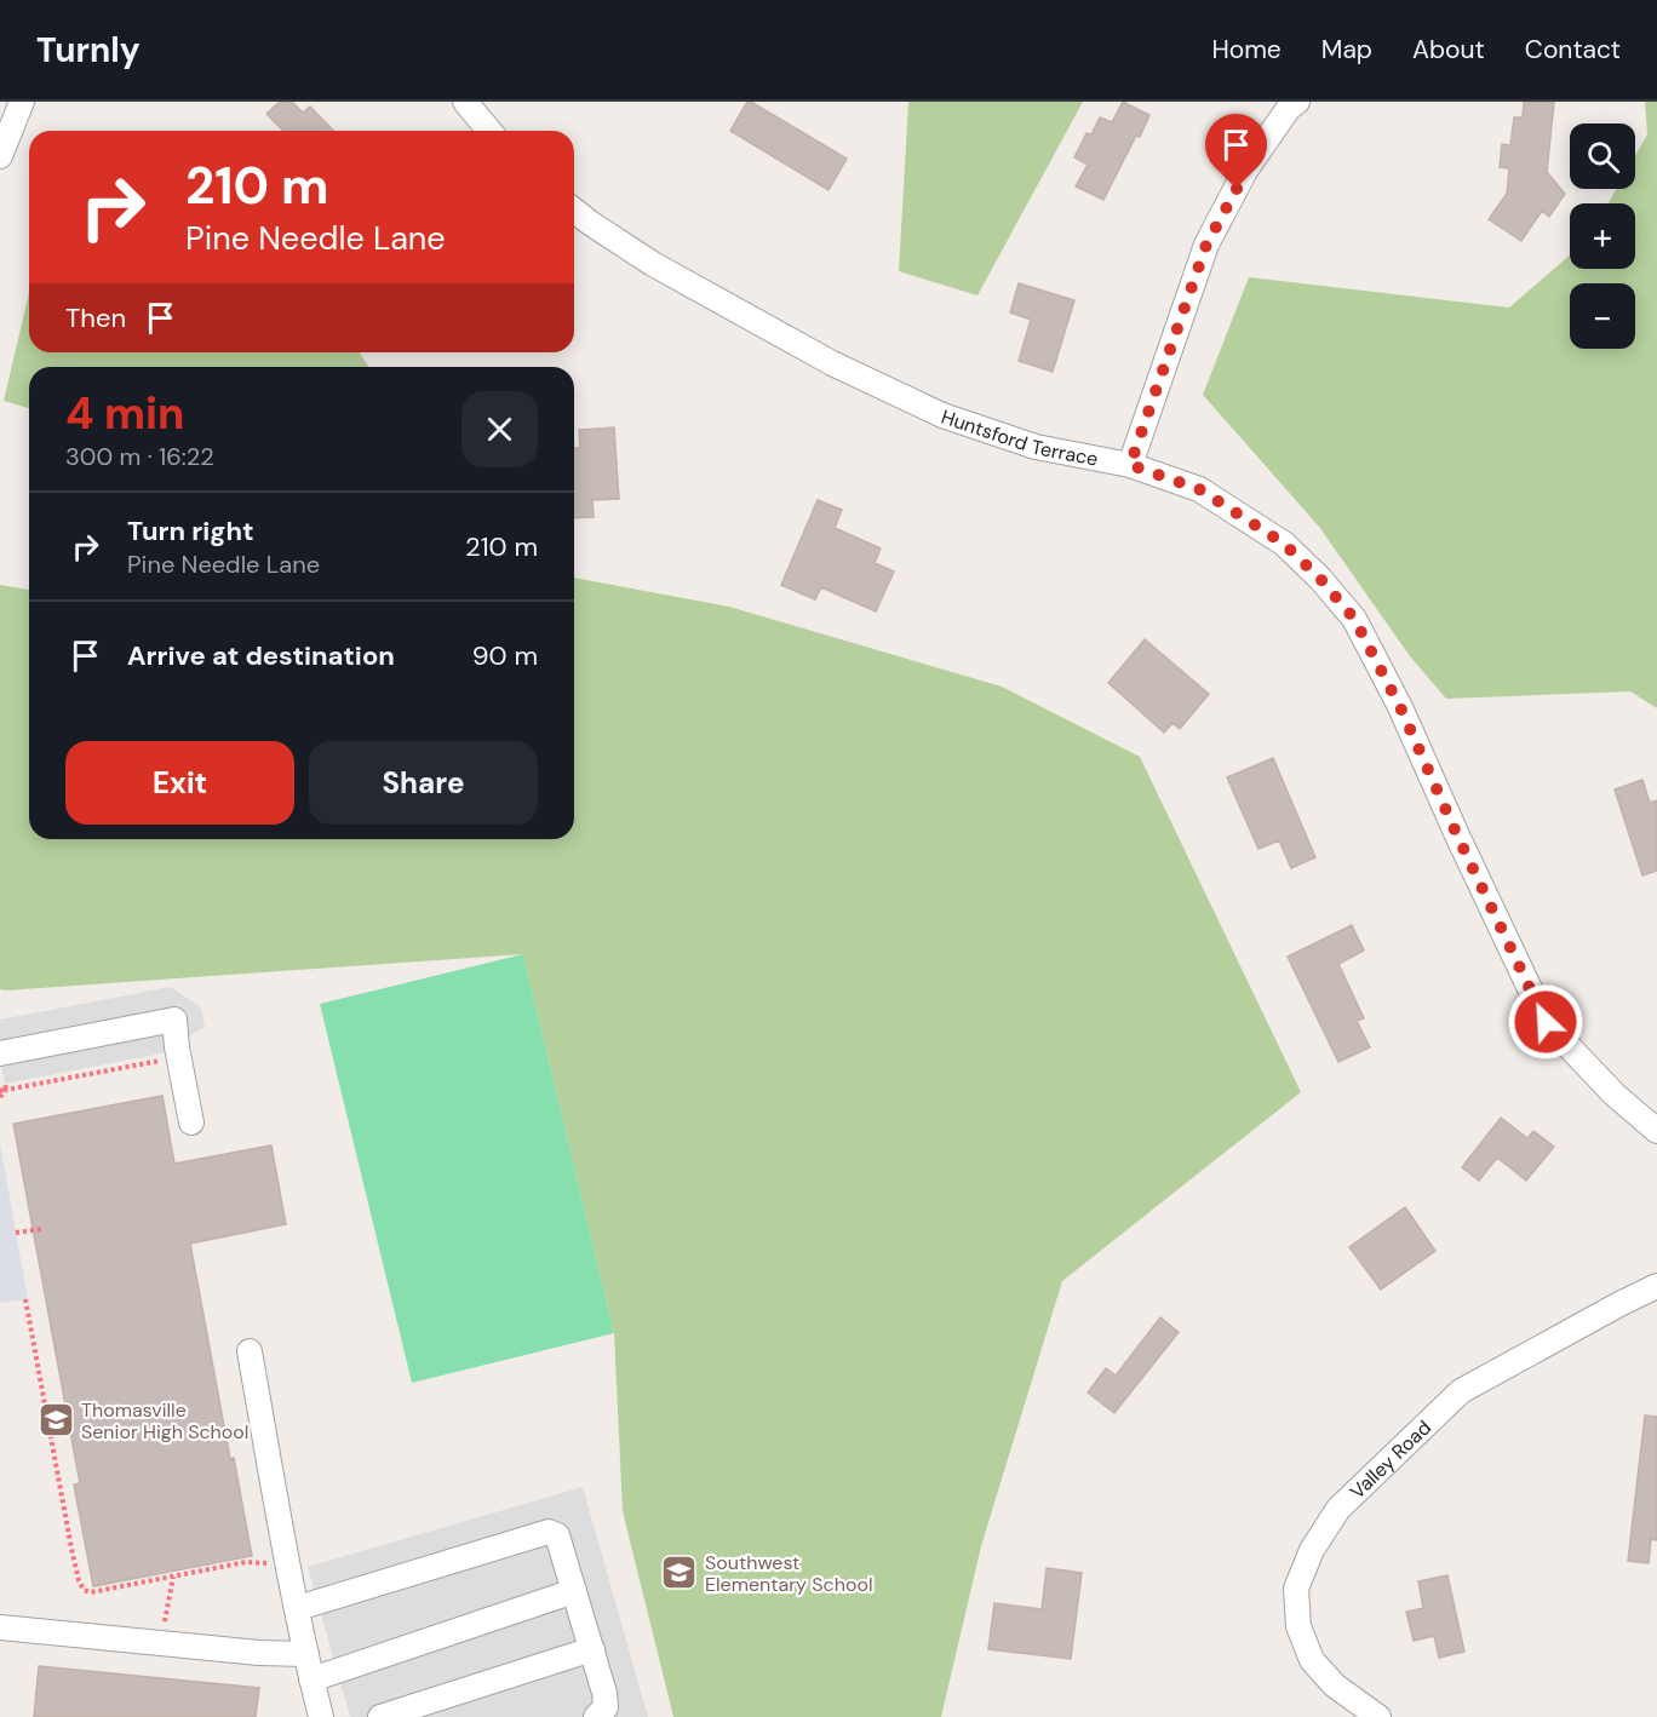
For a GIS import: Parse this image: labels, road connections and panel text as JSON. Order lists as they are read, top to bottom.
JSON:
{
  "streets": {
    "street": ["Huntsford Terrace", "Valley Road"]
  },
  "places": {
    "school or university": ["Thomasville Senior High School", "Southwest Elementary School"]
  },
  "page": {
    "header": "Turnly",
    "nav": [
      "Home",
      "Map",
      "About",
      "Contact"
    ],
    "map_buttons": ["+", "−"],
    "turn": ["210 m", "Pine Needle Lane"],
    "then": "Then",
    "heading": ["4 min", "300 m · 16:22"],
    "list": [
      {
        "name": "Turn right",
        "note": "Pine Needle Lane",
        "value": "210 m"
      },
      {
        "name": "Arrive at destination",
        "value": "90 m"
      }
    ],
    "buttons": ["Exit", "Share"]
  }
}
